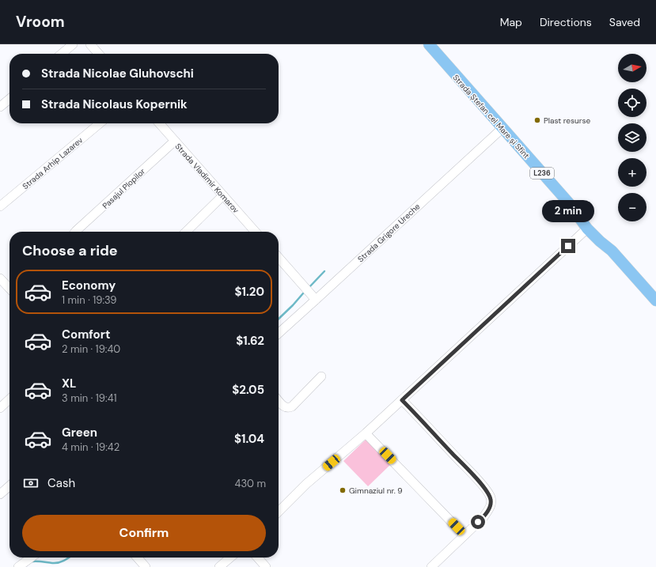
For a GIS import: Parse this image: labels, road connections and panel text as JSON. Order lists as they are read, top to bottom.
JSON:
{
  "streets": {
    "main road": ["Strada Ștefan cel Mare și Sfînt", "L236"],
    "street": [
      "Strada Arhip Lazarev",
      "Strada Vladimir Komarov",
      "Pasajul Plopilor",
      "Strada Grigore Ureche"
    ]
  },
  "crossings": [
    ["Strada Ștefan cel Mare și Sfînt", "Strada Grigore Ureche"],
    ["Strada Vladimir Komarov", "Pasajul Plopilor"]
  ],
  "places": ["Plast resurse", "Gimnaziul nr. 9"],
  "north": "right",
  "page": {
    "header": "Vroom",
    "nav": ["Map", "Directions", "Saved"],
    "map_buttons": ["+", "−"],
    "banner": ["Strada Nicolae Gluhovschi", "Strada Nicolaus Kopernik"],
    "bubble": "2 min",
    "heading": "Choose a ride",
    "list": [
      {
        "name": "Economy",
        "note": "1 min · 19:39",
        "value": "$1.20"
      },
      {
        "name": "Comfort",
        "note": "2 min · 19:40",
        "value": "$1.62"
      },
      {
        "name": "XL",
        "note": "3 min · 19:41",
        "value": "$2.05"
      },
      {
        "name": "Green",
        "note": "4 min · 19:42",
        "value": "$1.04"
      }
    ],
    "pay": ["Cash", "430 m"],
    "buttons": "Confirm"
  }
}
